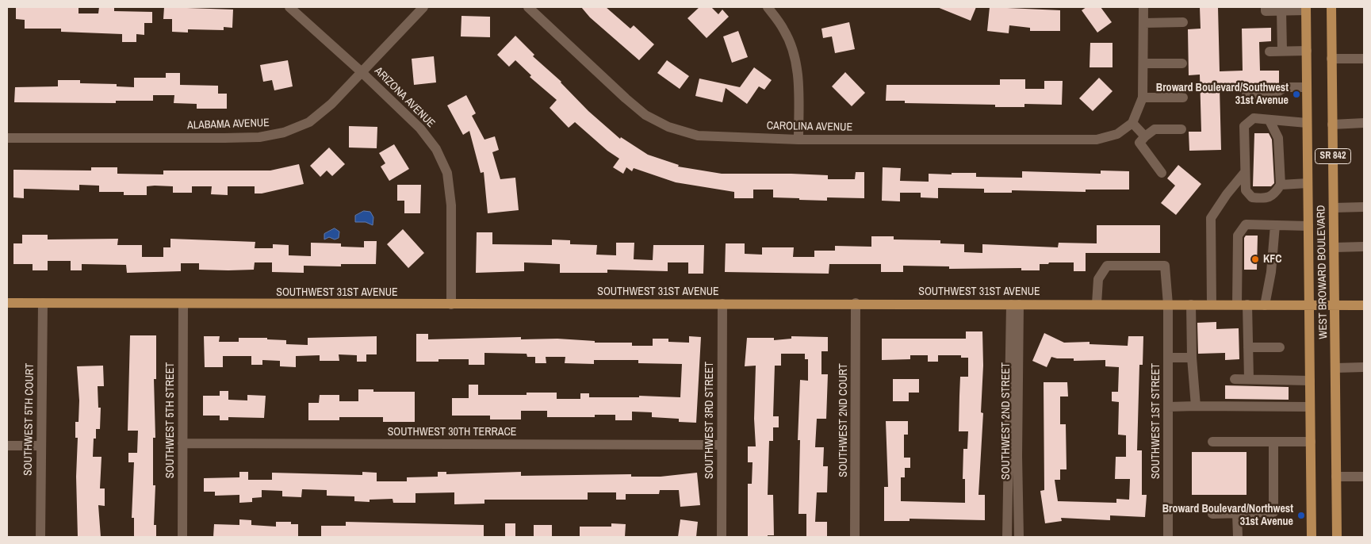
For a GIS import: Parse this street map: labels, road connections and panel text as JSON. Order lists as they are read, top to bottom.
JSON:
{
  "streets": {
    "main road": ["SR 842", "WEST BROWARD BOULEVARD", "SOUTHWEST 31ST AVENUE"],
    "street": [
      "ARIZONA AVENUE",
      "ALABAMA AVENUE",
      "CAROLINA AVENUE",
      "SOUTHWEST 5TH COURT",
      "SOUTHWEST 5TH STREET",
      "SOUTHWEST 3RD STREET",
      "SOUTHWEST 2ND COURT",
      "SOUTHWEST 2ND STREET",
      "SOUTHWEST 1ST STREET",
      "SOUTHWEST 30TH TERRACE"
    ]
  },
  "crossings": [
    ["ARIZONA AVENUE", "ALABAMA AVENUE"],
    ["ARIZONA AVENUE", "SOUTHWEST 31ST AVENUE"],
    ["WEST BROWARD BOULEVARD", "SOUTHWEST 31ST AVENUE"],
    ["SOUTHWEST 31ST AVENUE", "SOUTHWEST 5TH COURT"],
    ["SOUTHWEST 31ST AVENUE", "SOUTHWEST 5TH STREET"],
    ["SOUTHWEST 31ST AVENUE", "SOUTHWEST 3RD STREET"],
    ["SOUTHWEST 31ST AVENUE", "SOUTHWEST 2ND COURT"],
    ["SOUTHWEST 31ST AVENUE", "SOUTHWEST 2ND STREET"],
    ["SOUTHWEST 31ST AVENUE", "SOUTHWEST 1ST STREET"],
    ["SOUTHWEST 5TH STREET", "SOUTHWEST 30TH TERRACE"],
    ["SOUTHWEST 3RD STREET", "SOUTHWEST 30TH TERRACE"]
  ],
  "places": ["Broward Boulevard/Southwest 31st Avenue", "KFC", "Broward Boulevard/Northwest 31st Avenue"]
}
